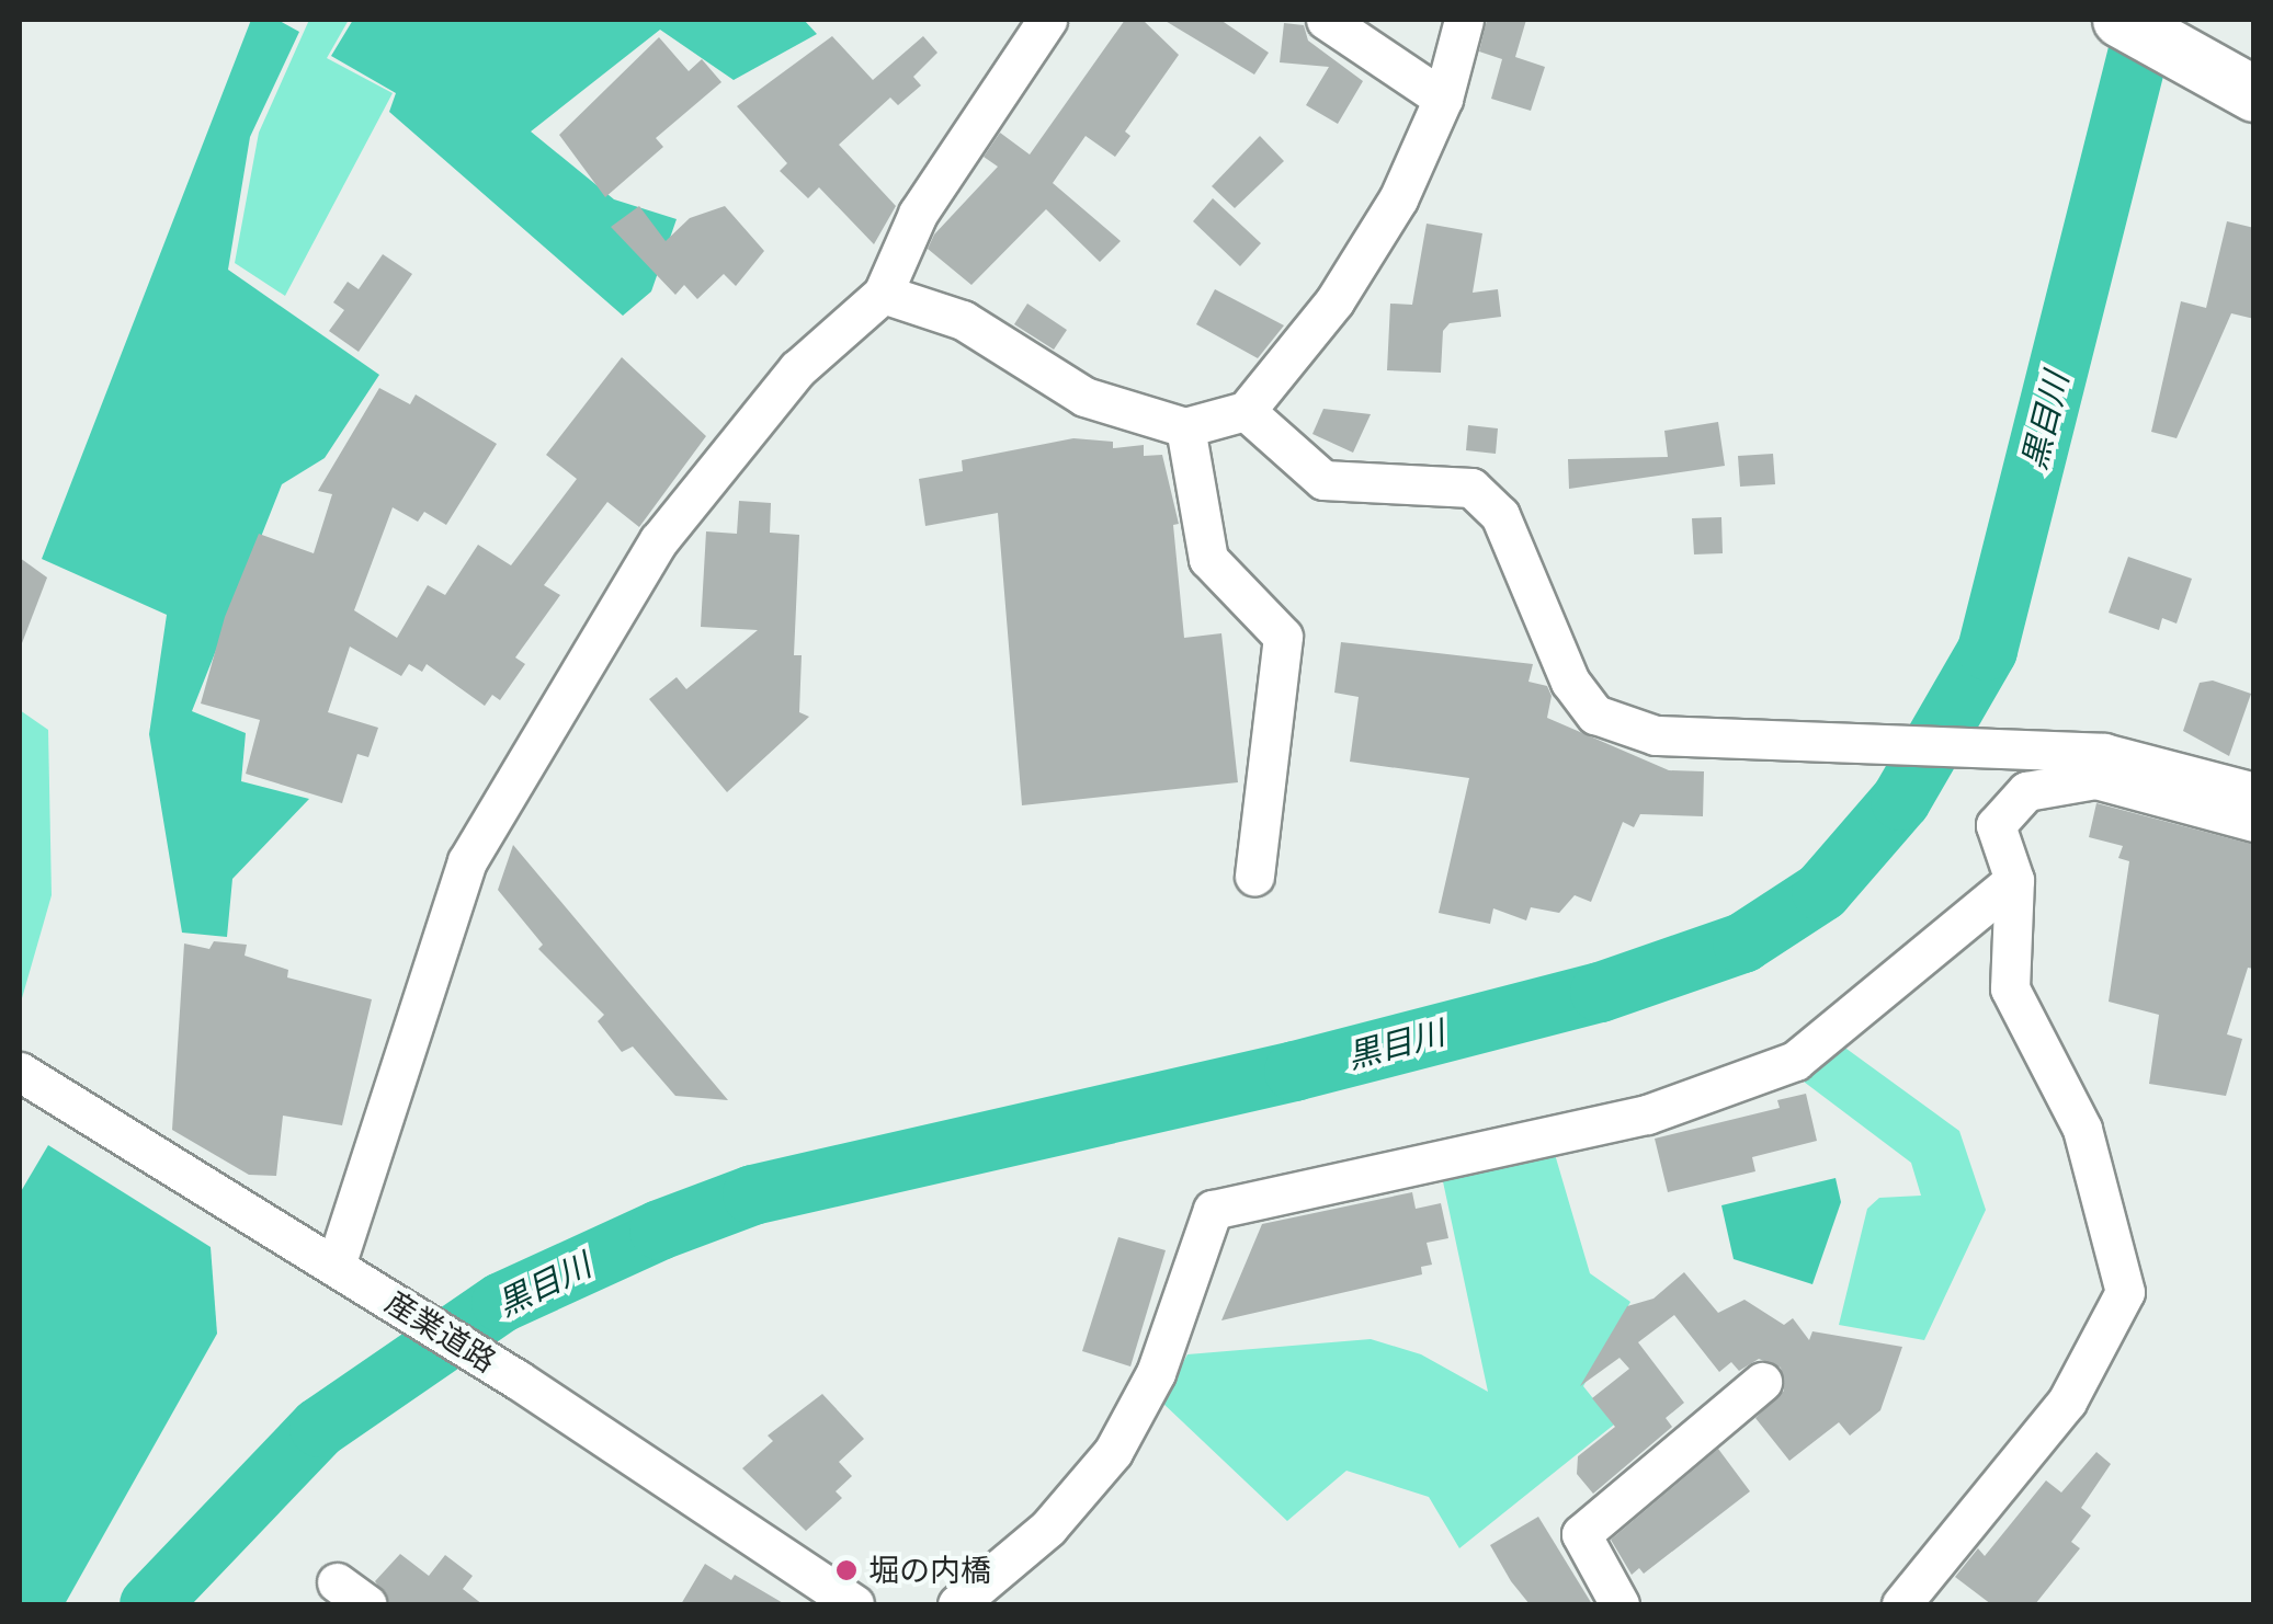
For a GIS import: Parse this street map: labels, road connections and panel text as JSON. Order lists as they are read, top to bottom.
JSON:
{
  "streets": {
    "street": ["産業道路"]
  },
  "water": ["黒目川"],
  "places": ["堀の内橋"]
}
